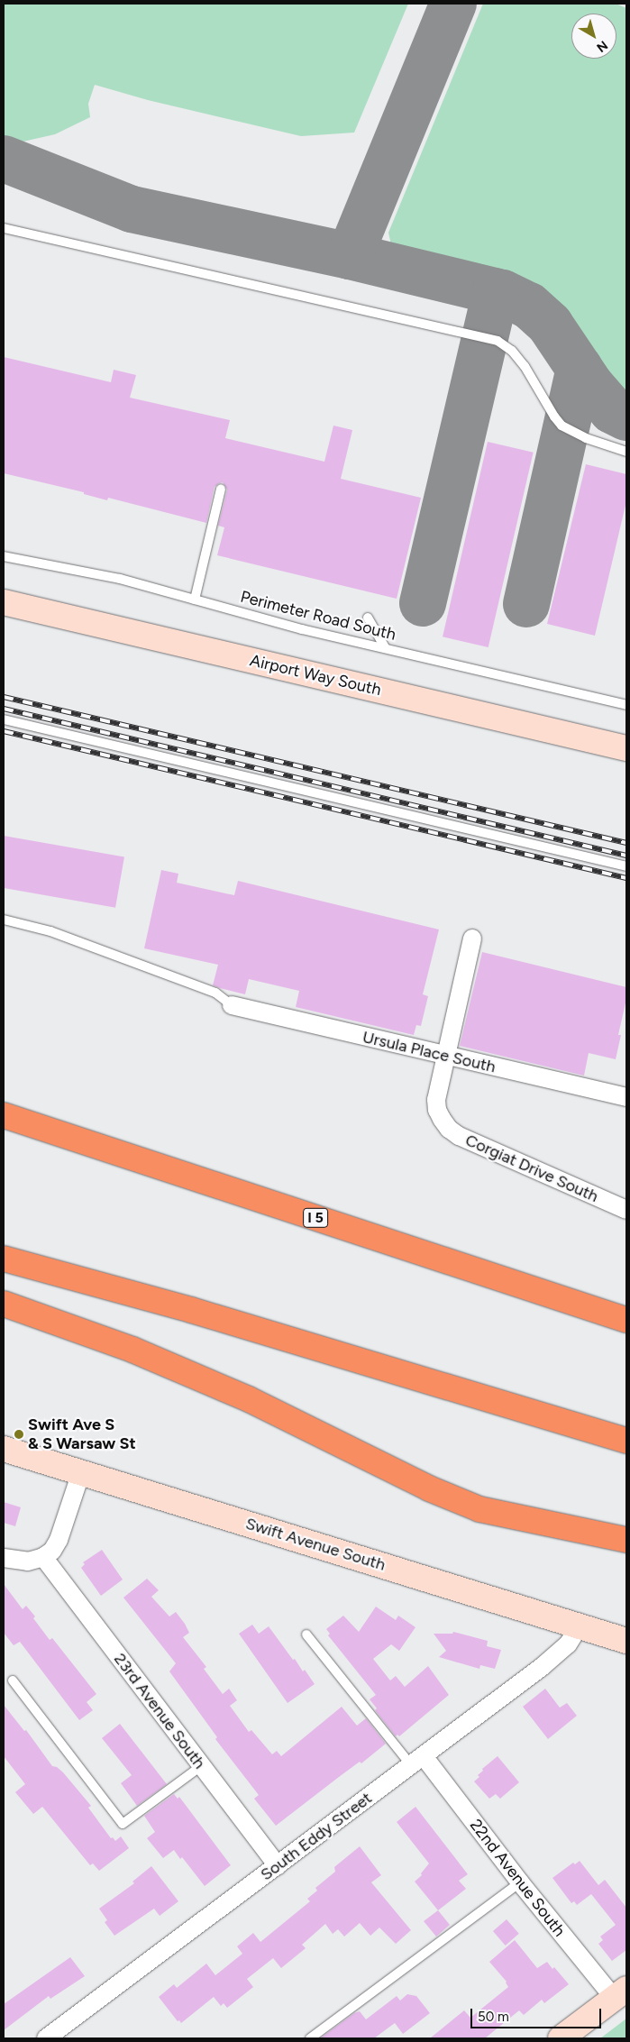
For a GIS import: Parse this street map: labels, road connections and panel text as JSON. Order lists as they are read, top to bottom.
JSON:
{
  "streets": {
    "highway": ["I 5"],
    "street": [
      "Airport Way South",
      "Ursula Place South",
      "Corgiat Drive South",
      "Swift Avenue South",
      "23rd Avenue South",
      "South Eddy Street",
      "22nd Avenue South"
    ],
    "lane": ["Perimeter Road South"]
  },
  "crossings": [
    ["Ursula Place South", "Corgiat Drive South"],
    ["Swift Avenue South", "South Eddy Street"],
    ["23rd Avenue South", "South Eddy Street"],
    ["South Eddy Street", "22nd Avenue South"]
  ],
  "places": ["Swift Ave S & S Warsaw St"],
  "scale_bar": "50 m",
  "north": "bottom right"
}
